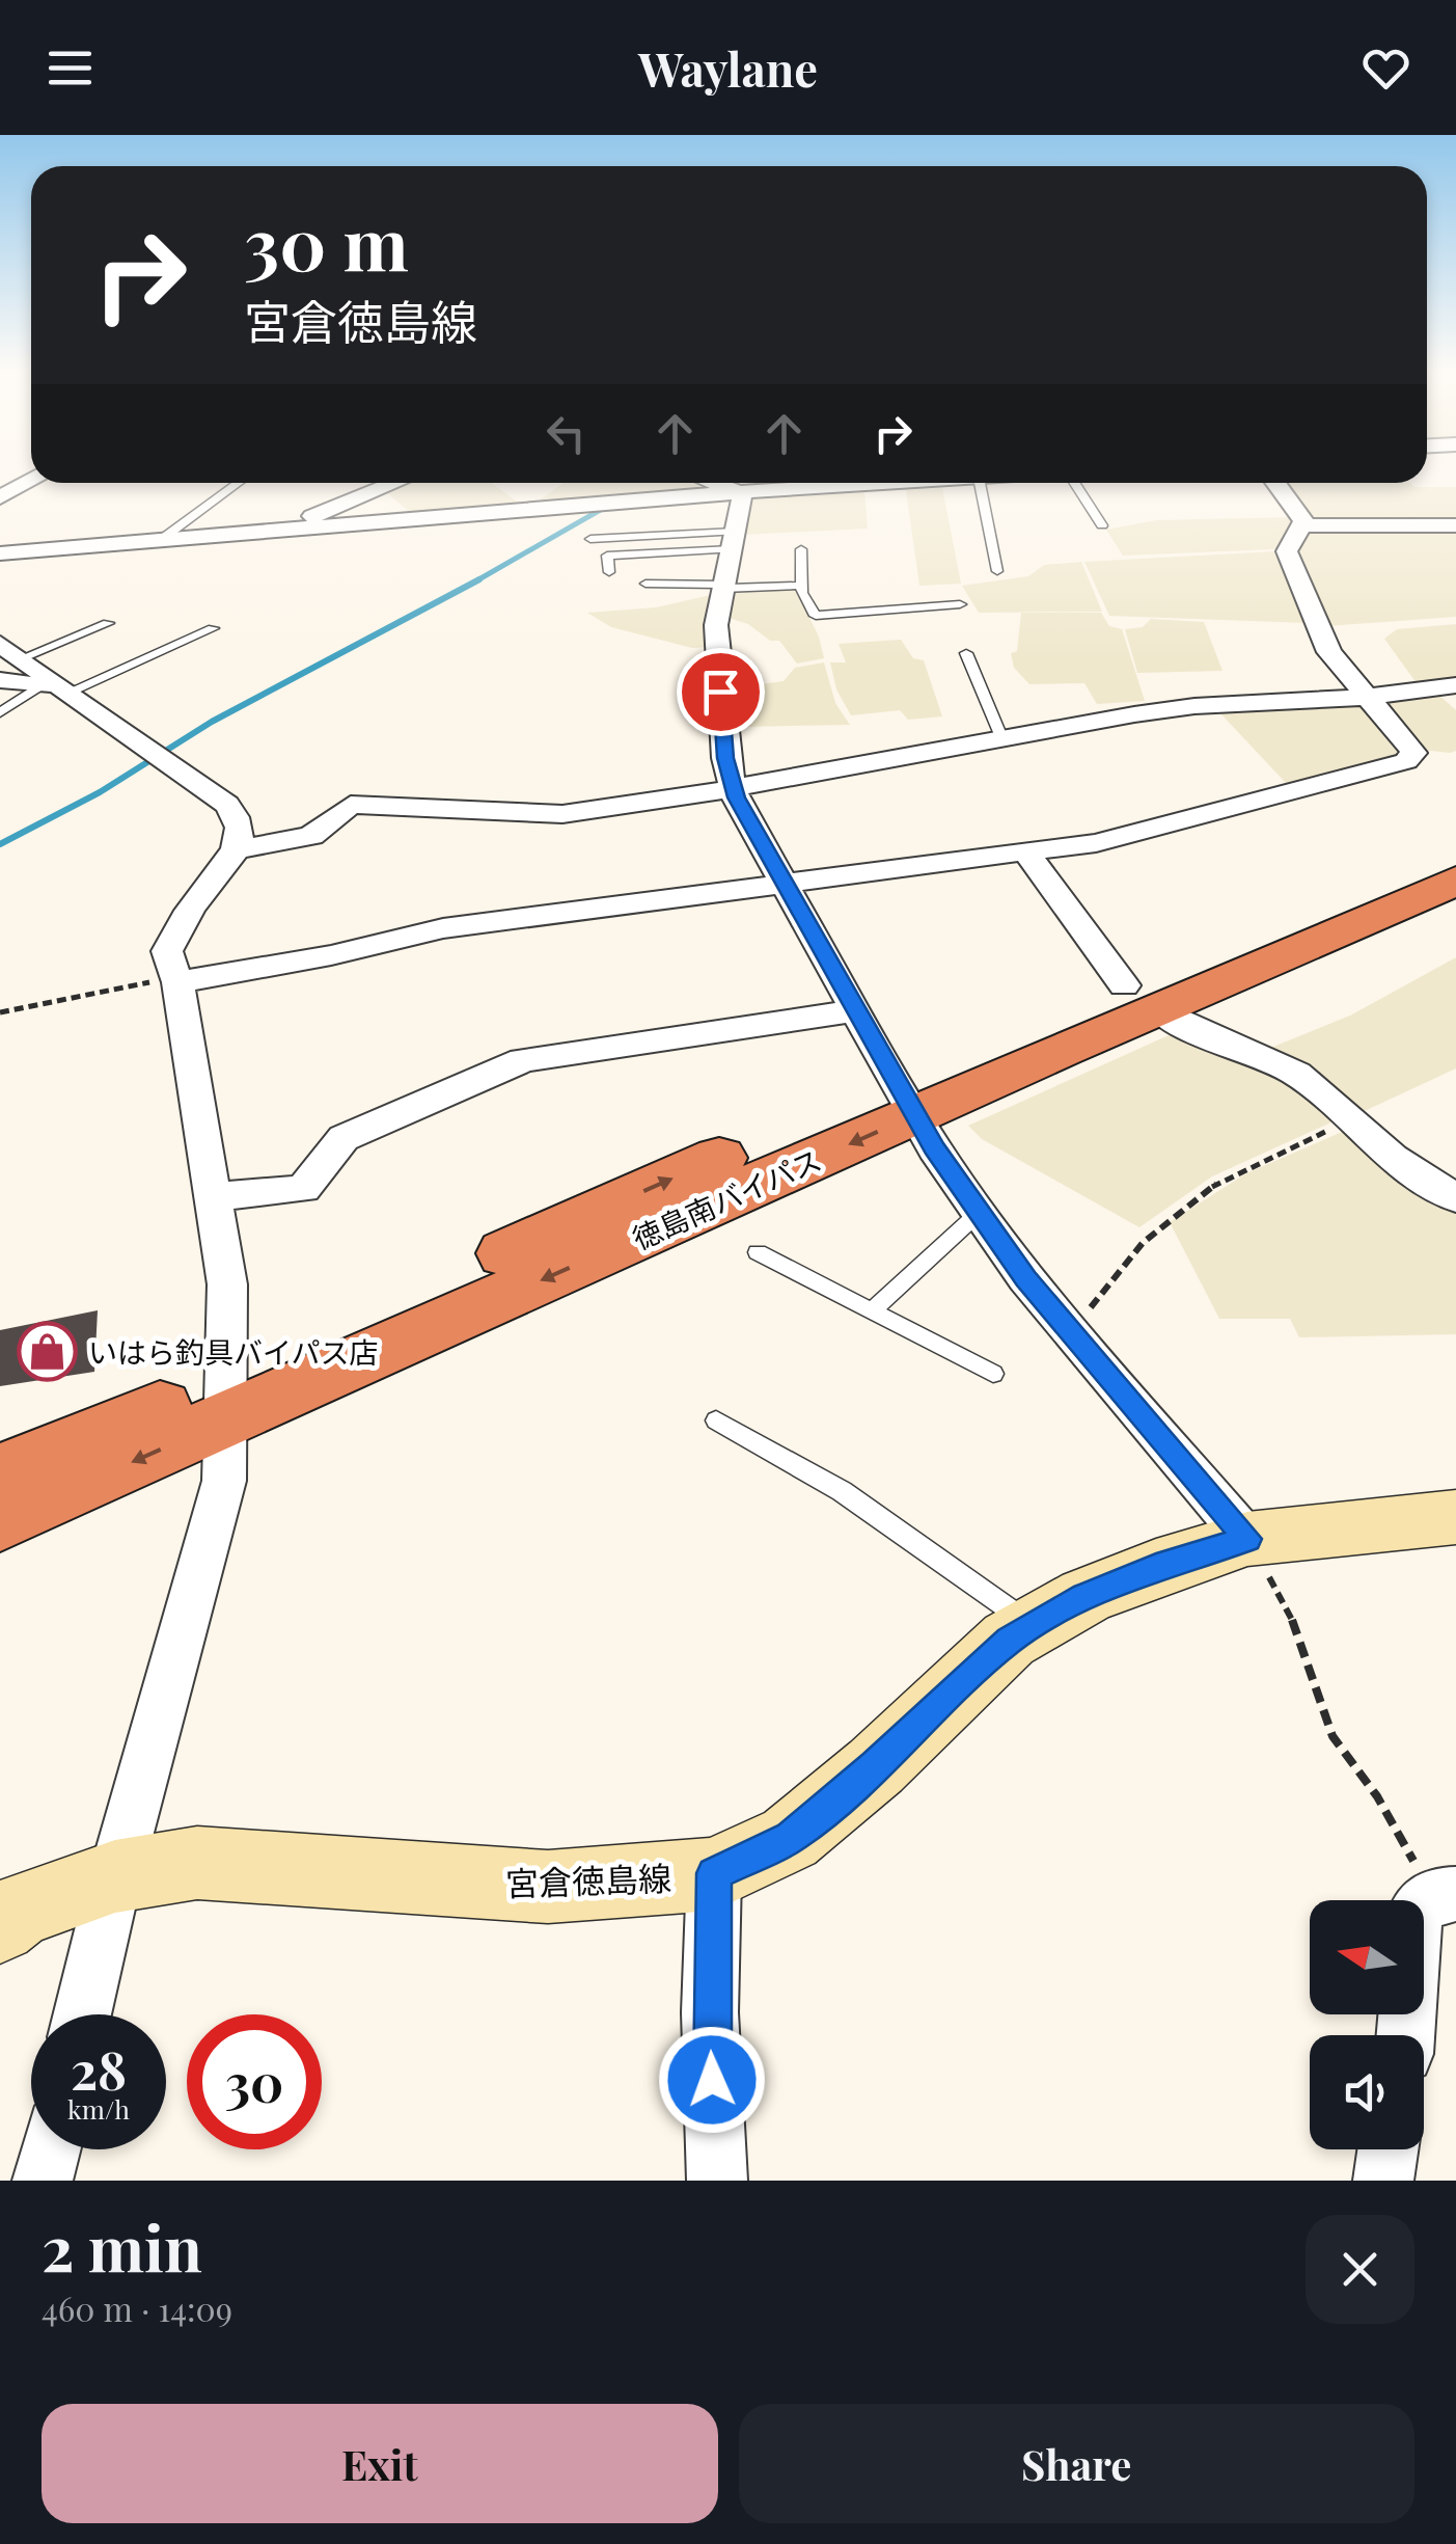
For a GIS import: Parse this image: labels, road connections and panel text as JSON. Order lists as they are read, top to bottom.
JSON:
{
  "streets": {
    "highway": ["徳島南バイパス"],
    "main road": ["宮倉徳島線"]
  },
  "places": {
    "shop": ["いはら釣具バイパス店"]
  },
  "north": "left",
  "page": {
    "header": "Waylane",
    "turn": ["30 m", "宮倉徳島線"],
    "speed": "28 km/h",
    "limit": "30",
    "heading": ["2 min", "460 m · 14:09"],
    "buttons": ["Exit", "Share"]
  }
}
